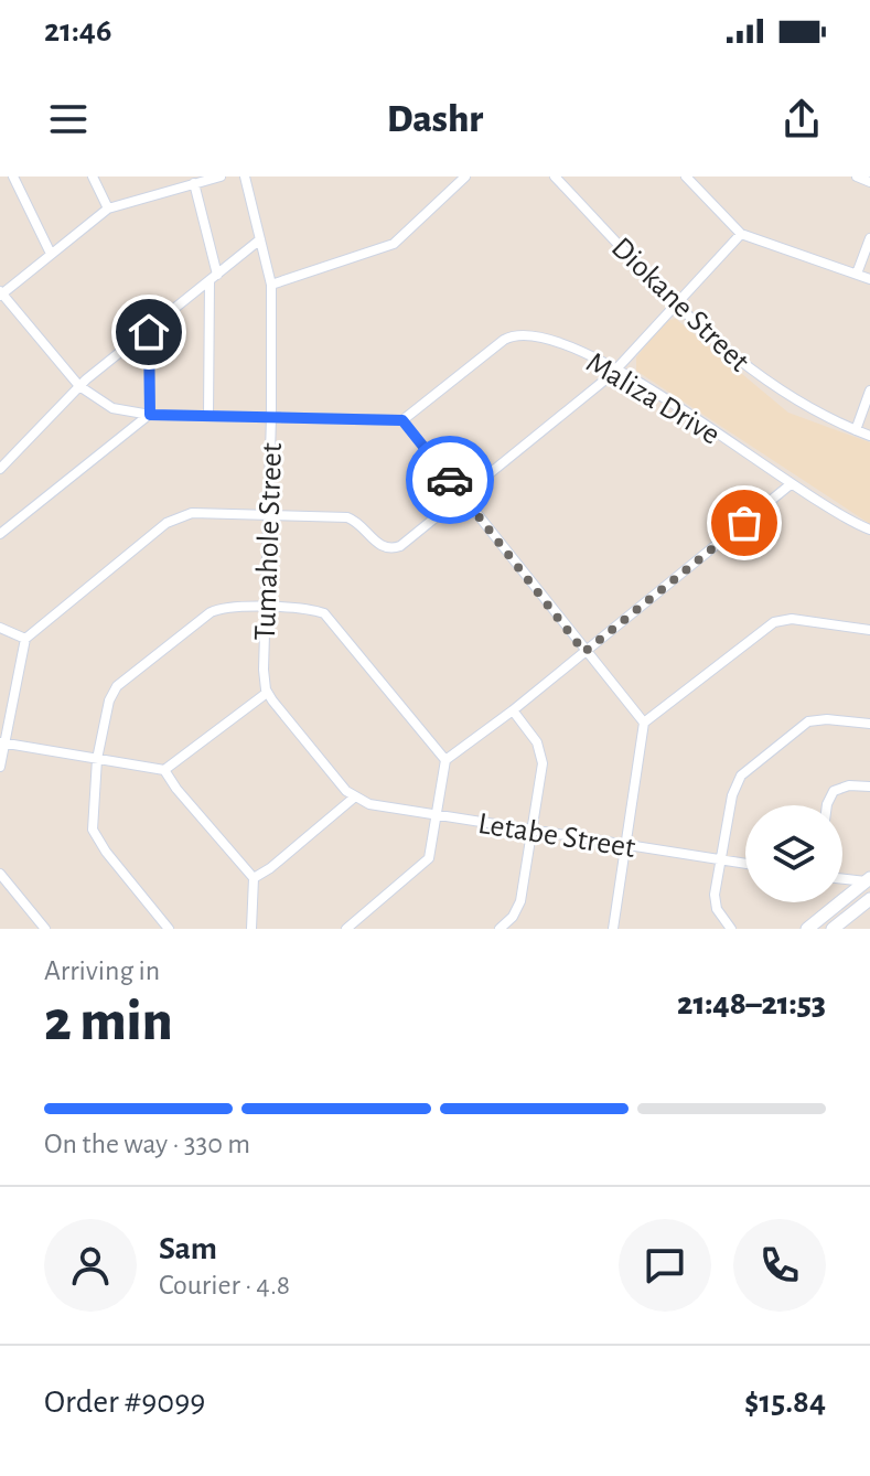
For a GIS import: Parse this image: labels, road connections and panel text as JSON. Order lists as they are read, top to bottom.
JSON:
{
  "streets": {
    "street": [
      "Diokane Street",
      "Maliza Drive",
      "Tumahole Street",
      "Letabe Street"
    ]
  },
  "page": {
    "status": "21:46",
    "header": "Dashr",
    "heading": ["2 min", "Arriving in", "21:48–21:53"],
    "panel": [
      "Sam",
      "Courier · 4.8",
      "Order #9099",
      "$15.84"
    ],
    "bar": "On the way · 330 m"
  }
}
